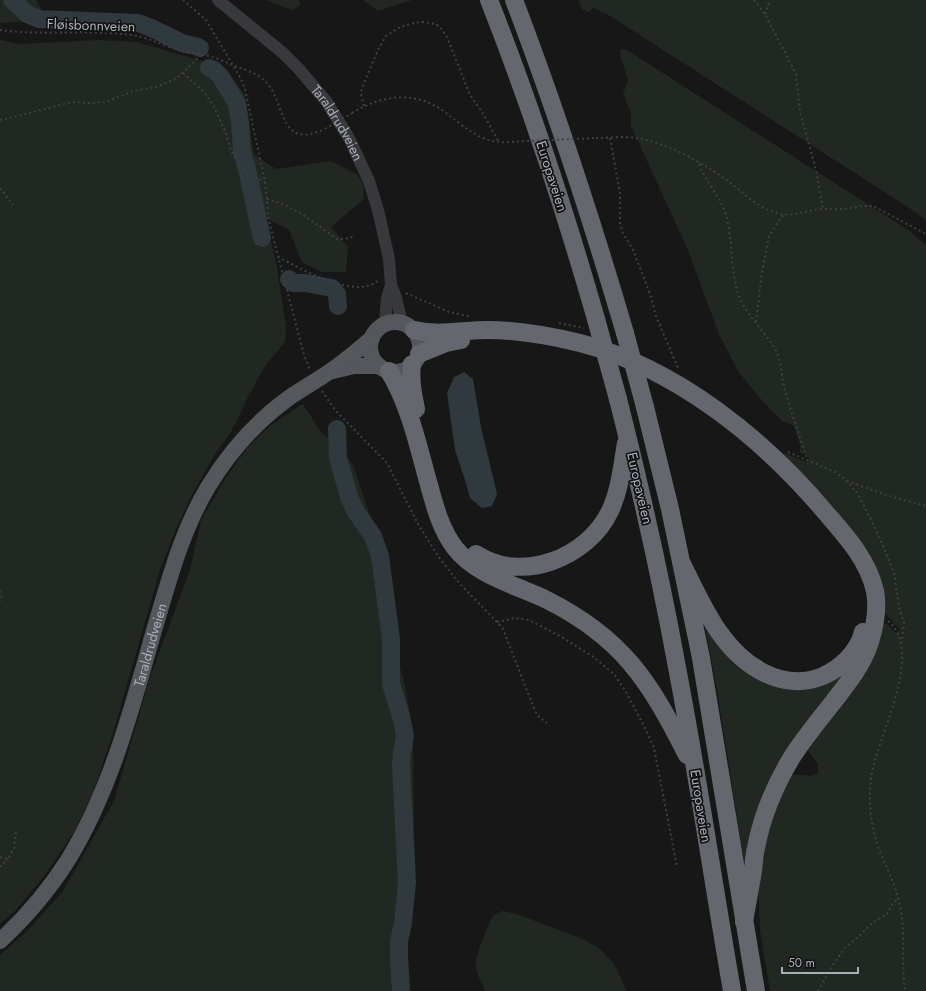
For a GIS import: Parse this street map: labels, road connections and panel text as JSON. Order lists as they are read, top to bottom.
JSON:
{
  "streets": {
    "highway": ["Europaveien"],
    "main road": ["Taraldrudveien"],
    "path": ["Fløisbonnveien"]
  },
  "scale_bar": "50 m"
}
